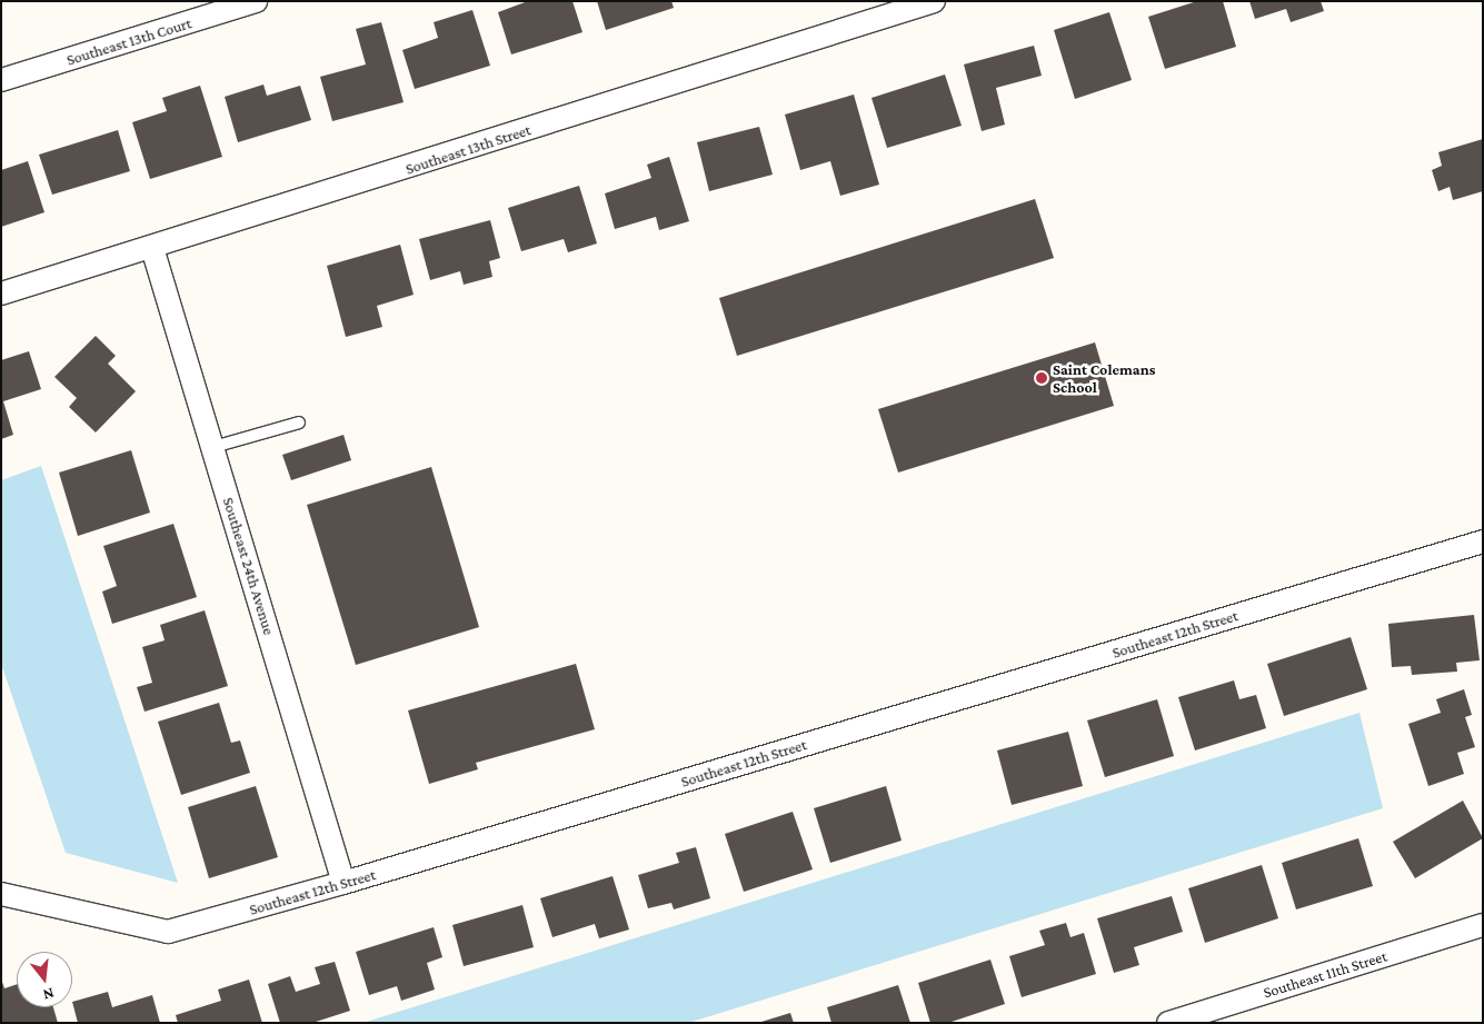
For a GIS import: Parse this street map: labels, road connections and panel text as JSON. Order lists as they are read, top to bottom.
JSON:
{
  "streets": {
    "street": [
      "Southeast 13th Court",
      "Southeast 13th Street",
      "Southeast 24th Avenue",
      "Southeast 12th Street",
      "Southeast 11th Street"
    ]
  },
  "crossings": [
    ["Southeast 13th Street", "Southeast 24th Avenue"],
    ["Southeast 24th Avenue", "Southeast 12th Street"]
  ],
  "places": ["Saint Colemans School"],
  "north": "bottom"
}
